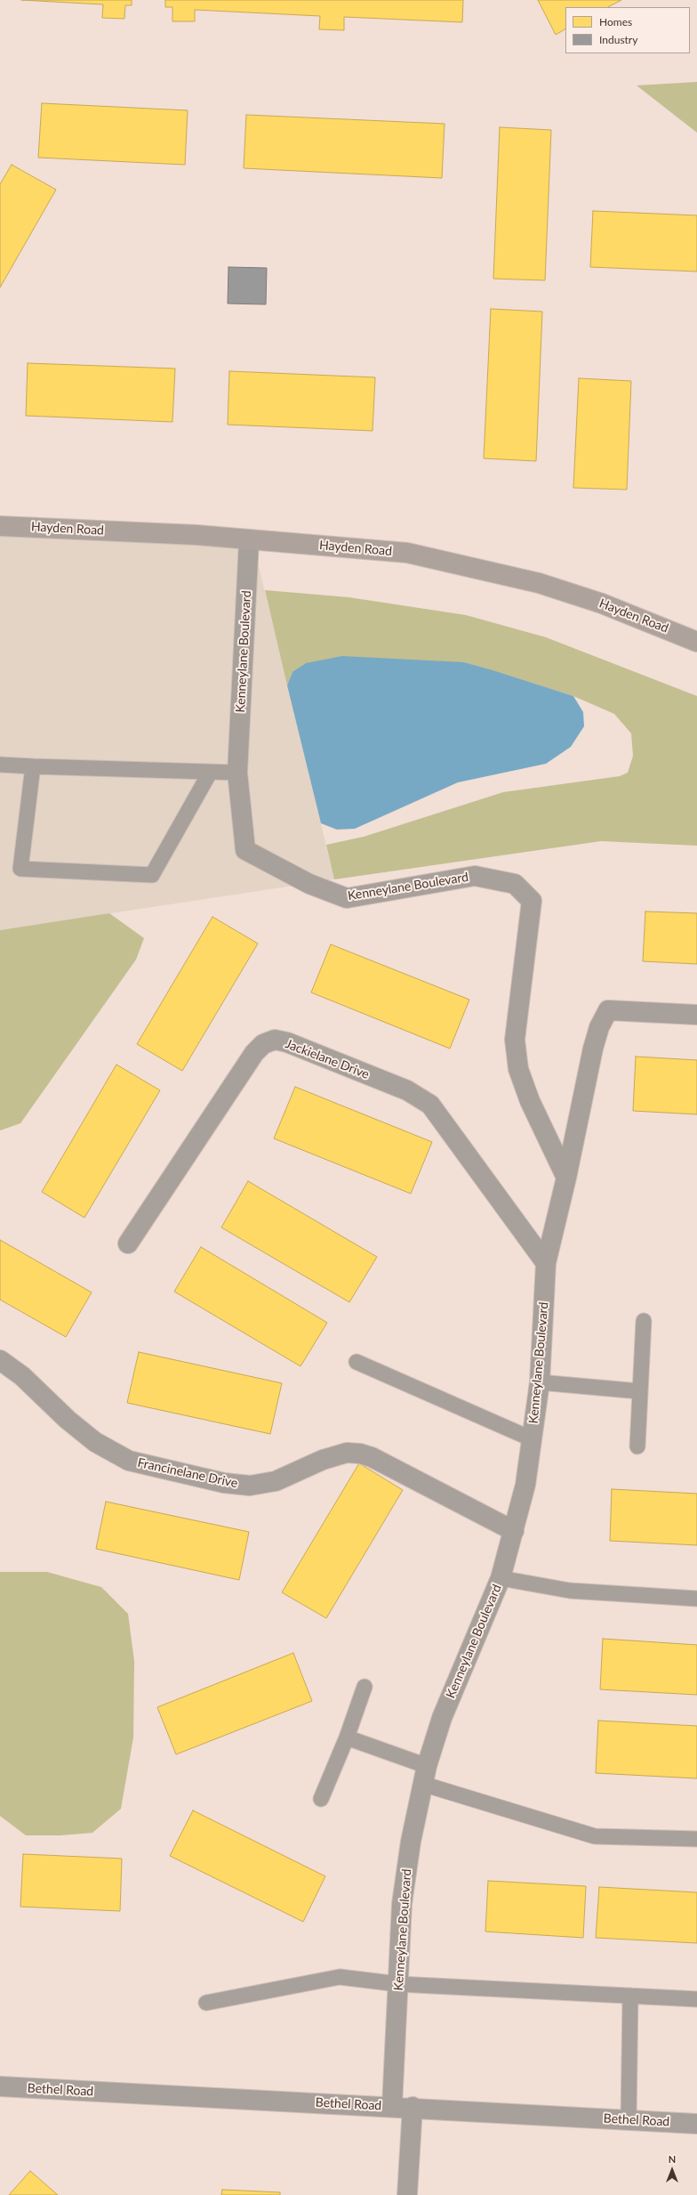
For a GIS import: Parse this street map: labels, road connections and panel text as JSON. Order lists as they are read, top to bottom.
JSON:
{
  "streets": {
    "main road": ["Hayden Road"],
    "street": [
      "Kenneylane Boulevard",
      "Jackielane Drive",
      "Francinelane Drive",
      "Bethel Road"
    ]
  },
  "crossings": [
    ["Hayden Road", "Kenneylane Boulevard"],
    ["Kenneylane Boulevard", "Jackielane Drive"],
    ["Kenneylane Boulevard", "Francinelane Drive"],
    ["Kenneylane Boulevard", "Bethel Road"]
  ],
  "legend": ["Homes", "Industry"],
  "north": "top"
}
